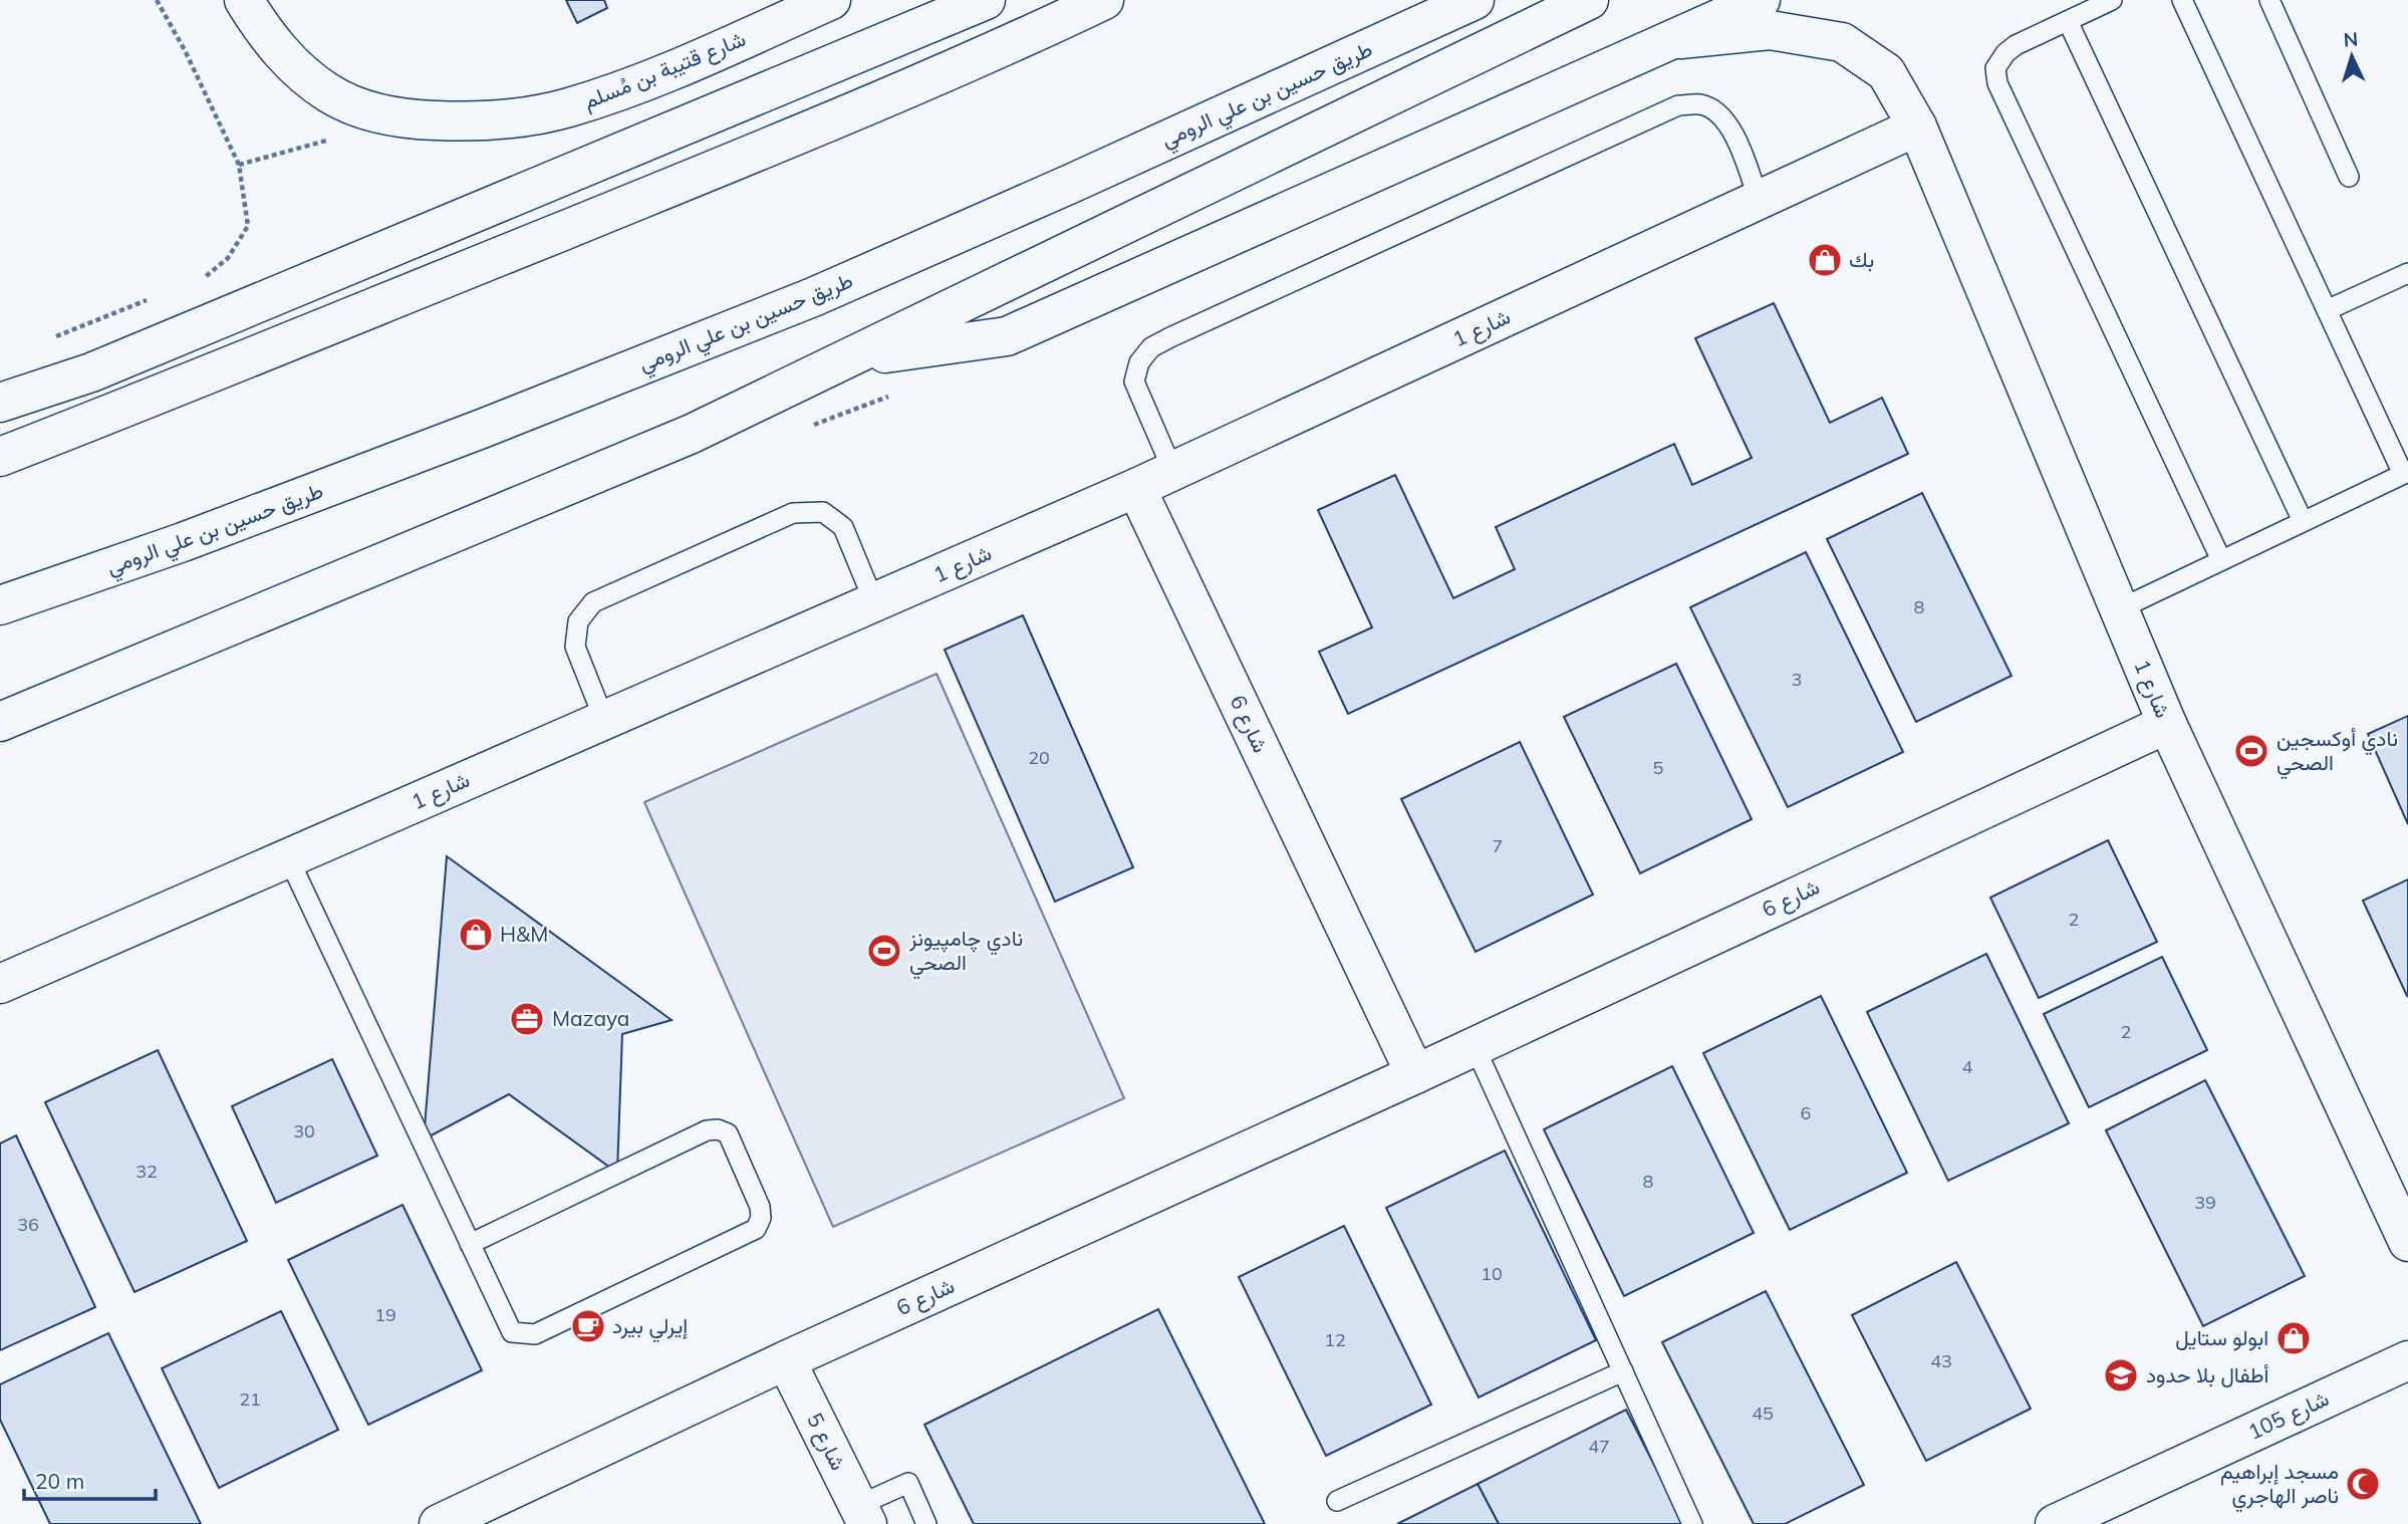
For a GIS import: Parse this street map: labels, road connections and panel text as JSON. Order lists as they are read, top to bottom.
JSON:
{
  "streets": {
    "main road": [
      "شارع قتيبة بن مُسلم",
      "طريق حسين بن علي الرومي",
      "شارع 1",
      "شارع 6",
      "شارع 105",
      "شارع 5"
    ]
  },
  "crossings": [
    ["شارع 1", "شارع 6"],
    ["شارع 6", "شارع 5"]
  ],
  "places": {
    "shop": ["بك", "H&M", "ابولو ستايل"],
    "sports": ["نادي أوكسجين الصحي", "نادي چامپيونز الصحي"],
    "office": ["Mazaya"],
    "cafe": ["إيرلي بيرد"],
    "school or university": ["أطفال بلا حدود"],
    "mosque": ["مسجد إبراهيم ناصر الهاجري"]
  },
  "house_numbers": [
    "8",
    "3",
    "20",
    "5",
    "7",
    "2",
    "2",
    "4",
    "6",
    "30",
    "32",
    "8",
    "39",
    "36",
    "10",
    "19",
    "12",
    "43",
    "21",
    "45",
    "47"
  ],
  "scale_bar": "20 m",
  "north": "top"
}
